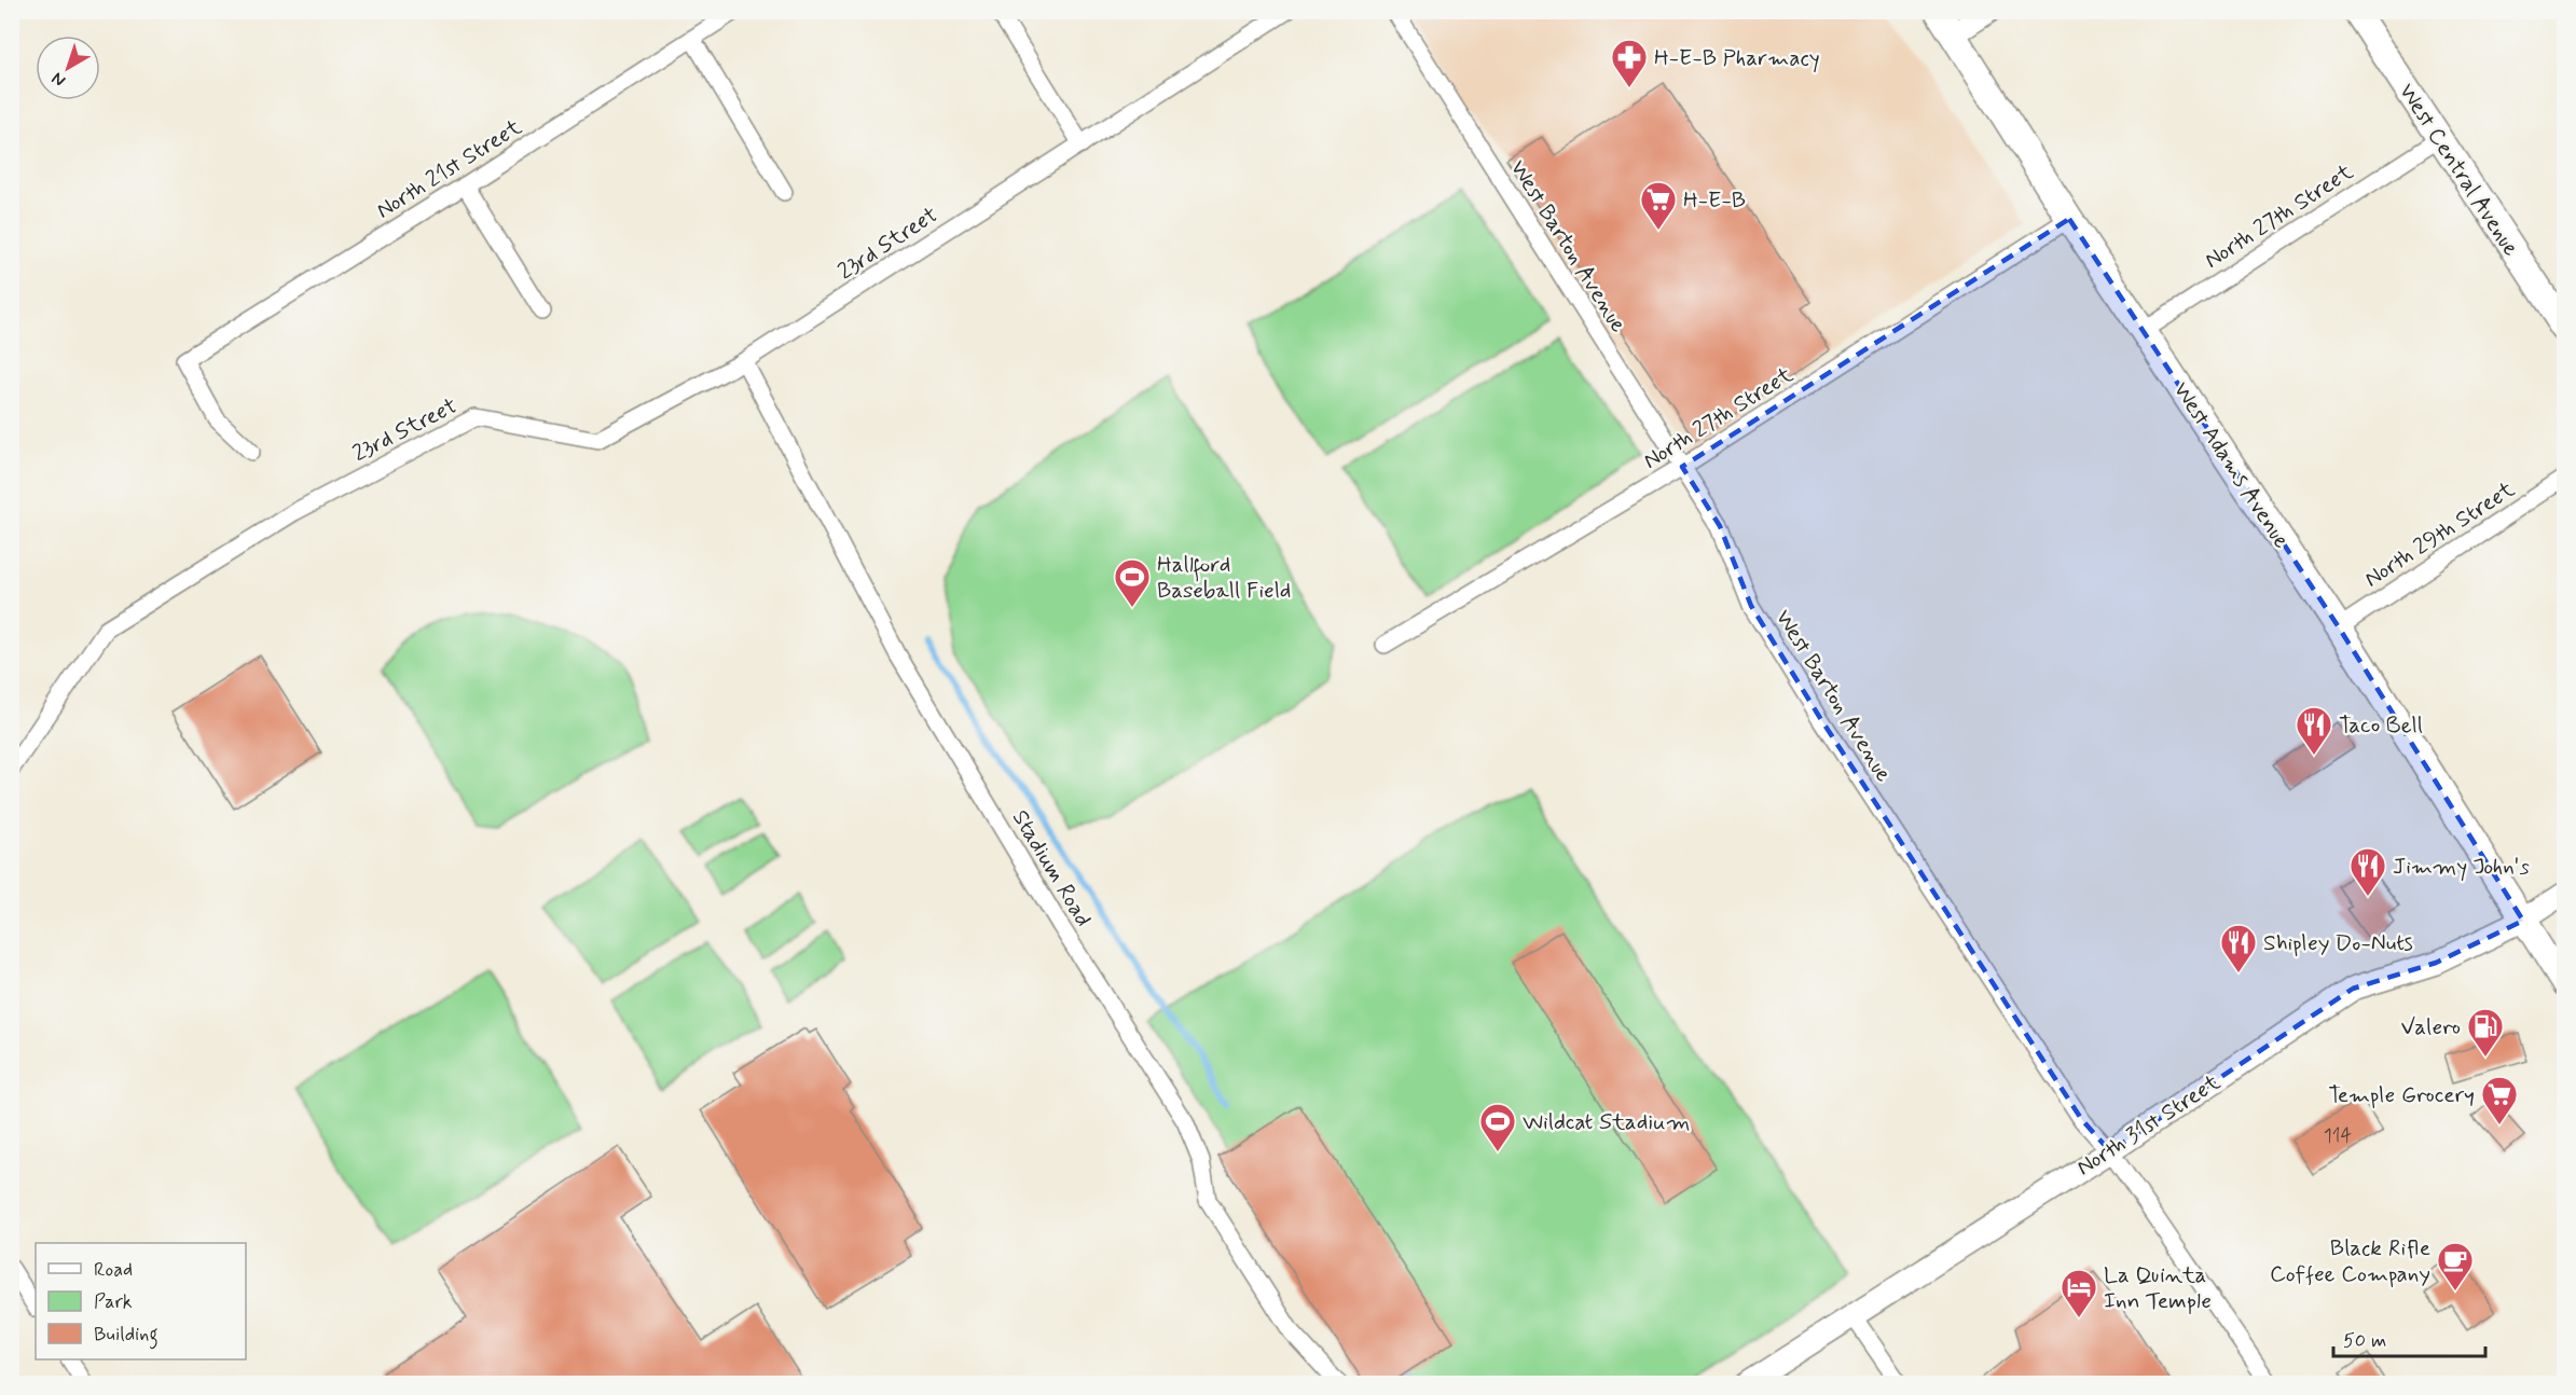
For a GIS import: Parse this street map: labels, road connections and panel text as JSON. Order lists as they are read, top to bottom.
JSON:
{
  "streets": {
    "main road": ["West Central Avenue", "West Adams Avenue"],
    "street": [
      "North 21st Street",
      "North 27th Street",
      "23rd Street",
      "West Barton Avenue",
      "North 29th Street",
      "Stadium Road",
      "North 31st Street"
    ]
  },
  "crossings": [
    ["West Central Avenue", "North 27th Street"],
    ["North 27th Street", "West Barton Avenue"],
    ["North 27th Street", "West Adams Avenue"],
    ["23rd Street", "Stadium Road"],
    ["West Barton Avenue", "North 31st Street"],
    ["West Adams Avenue", "North 29th Street"],
    ["West Adams Avenue", "North 31st Street"]
  ],
  "places": {
    "pharmacy": ["H-E-B Pharmacy"],
    "supermarket": ["H-E-B", "Temple Grocery"],
    "sports": ["Hallford Baseball Field", "Wildcat Stadium"],
    "restaurant": ["Taco Bell", "Jimmy John's", "Shipley Do-Nuts"],
    "fuel station": ["Valero"],
    "cafe": ["Black Rifle Coffee Company"],
    "hotel": ["La Quinta Inn Temple"]
  },
  "house_numbers": ["114"],
  "legend": ["Road", "Park", "Building"],
  "scale_bar": "50 m",
  "north": "bottom left"
}
